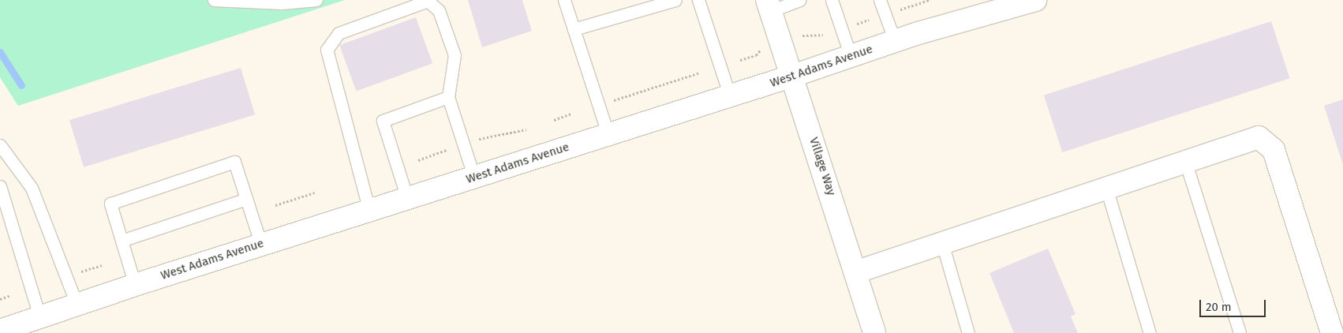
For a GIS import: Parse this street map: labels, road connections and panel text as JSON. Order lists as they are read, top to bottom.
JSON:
{
  "streets": {
    "main road": ["West Adams Avenue", "Village Way"]
  },
  "crossings": [
    ["West Adams Avenue", "Village Way"]
  ],
  "scale_bar": "20 m"
}
